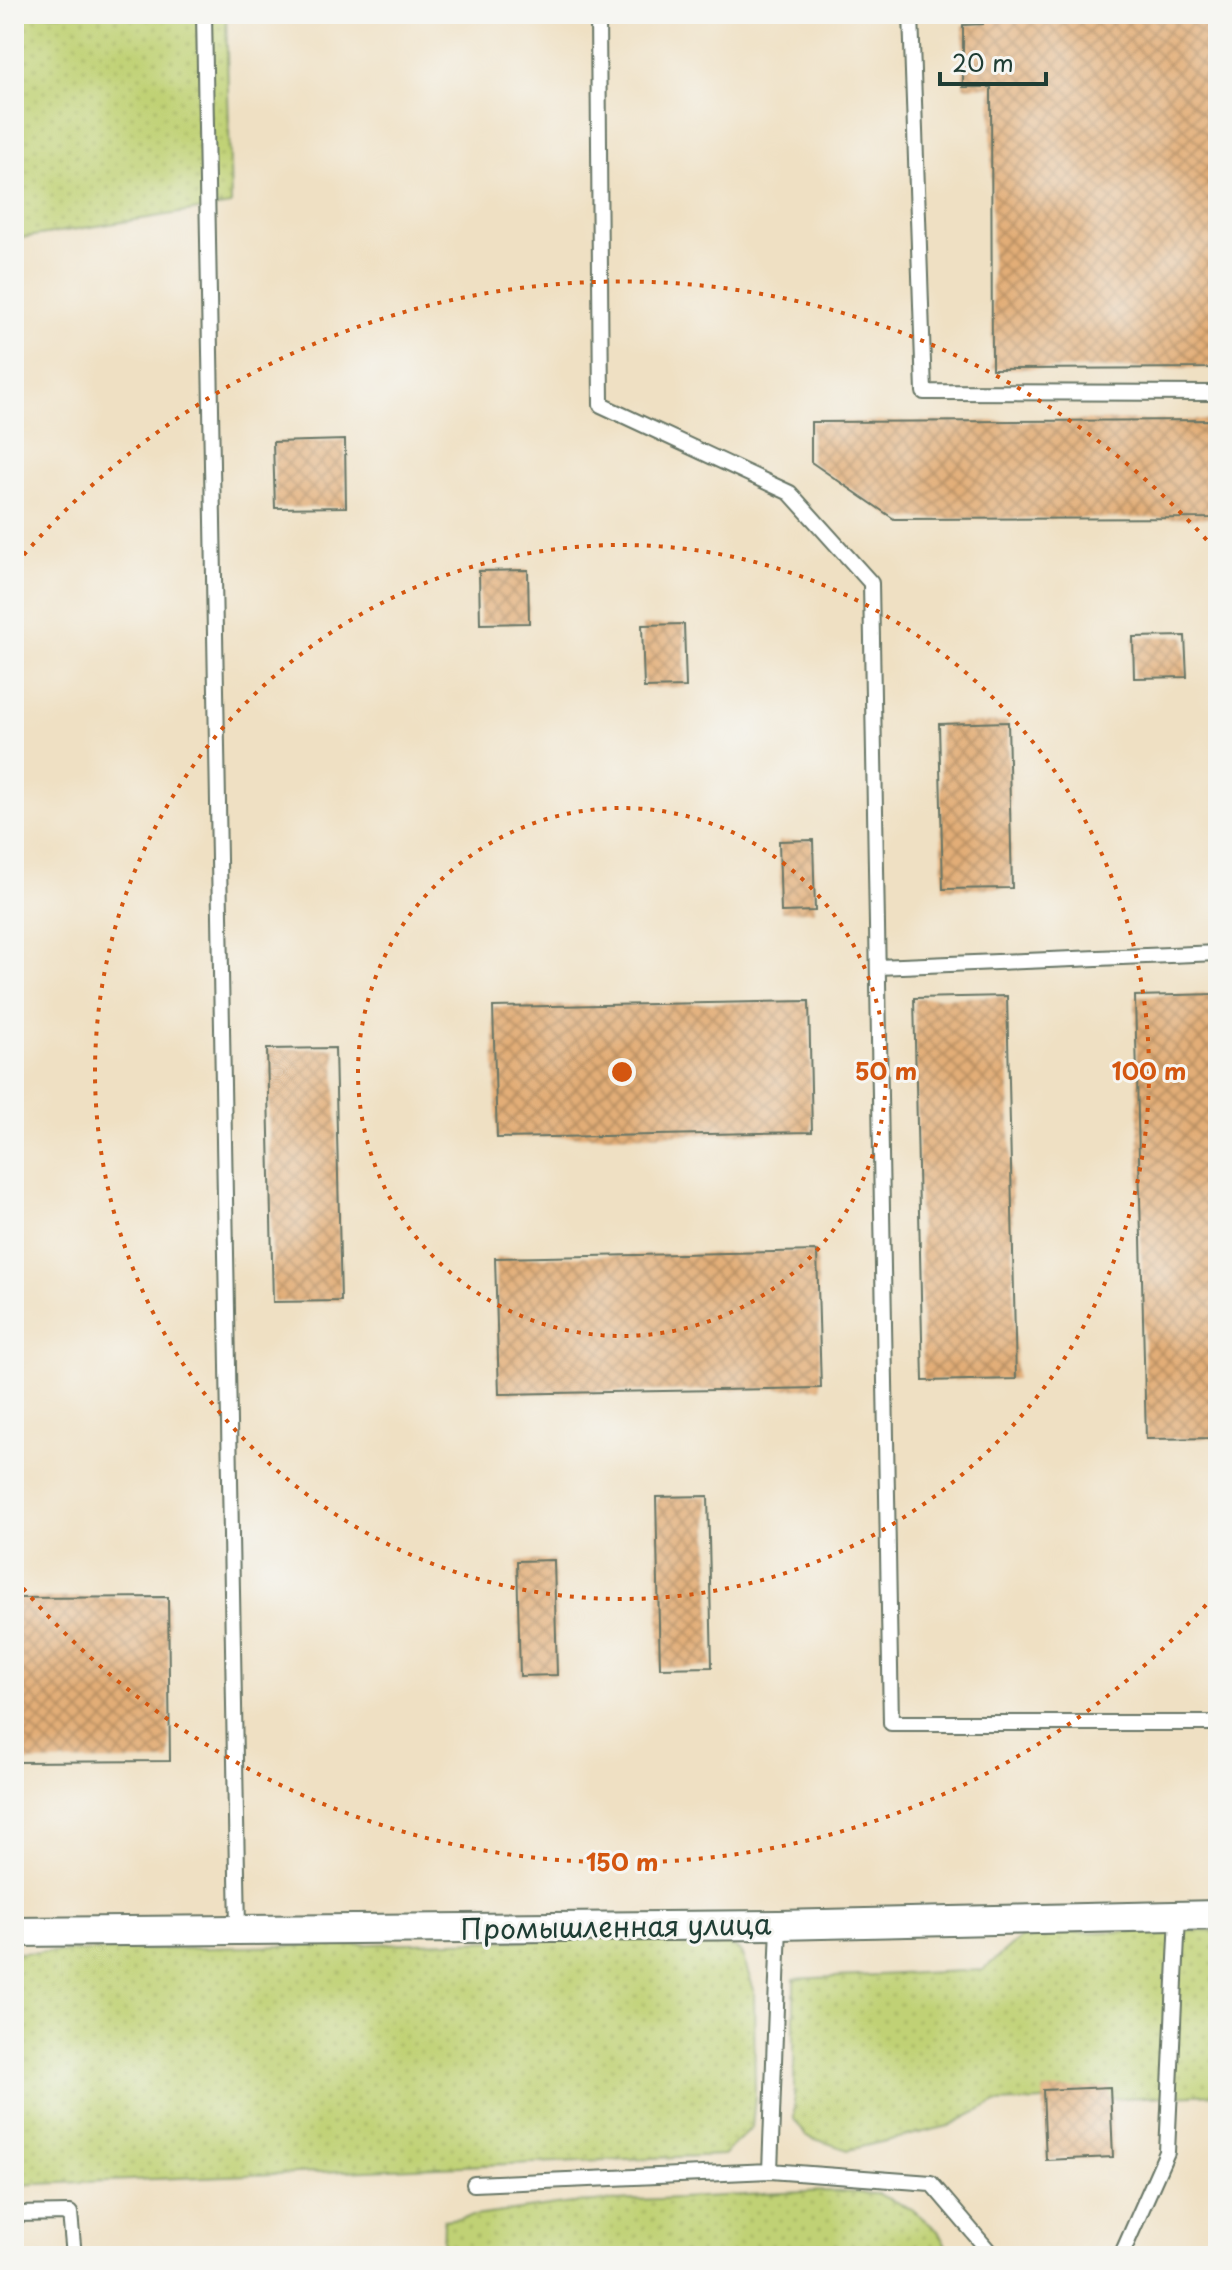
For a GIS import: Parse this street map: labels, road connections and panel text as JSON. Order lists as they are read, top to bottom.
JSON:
{
  "streets": {
    "street": ["Промышленная улица"]
  },
  "scale_bar": "20 m",
  "rings": ["50 m", "100 m", "150 m"]
}
